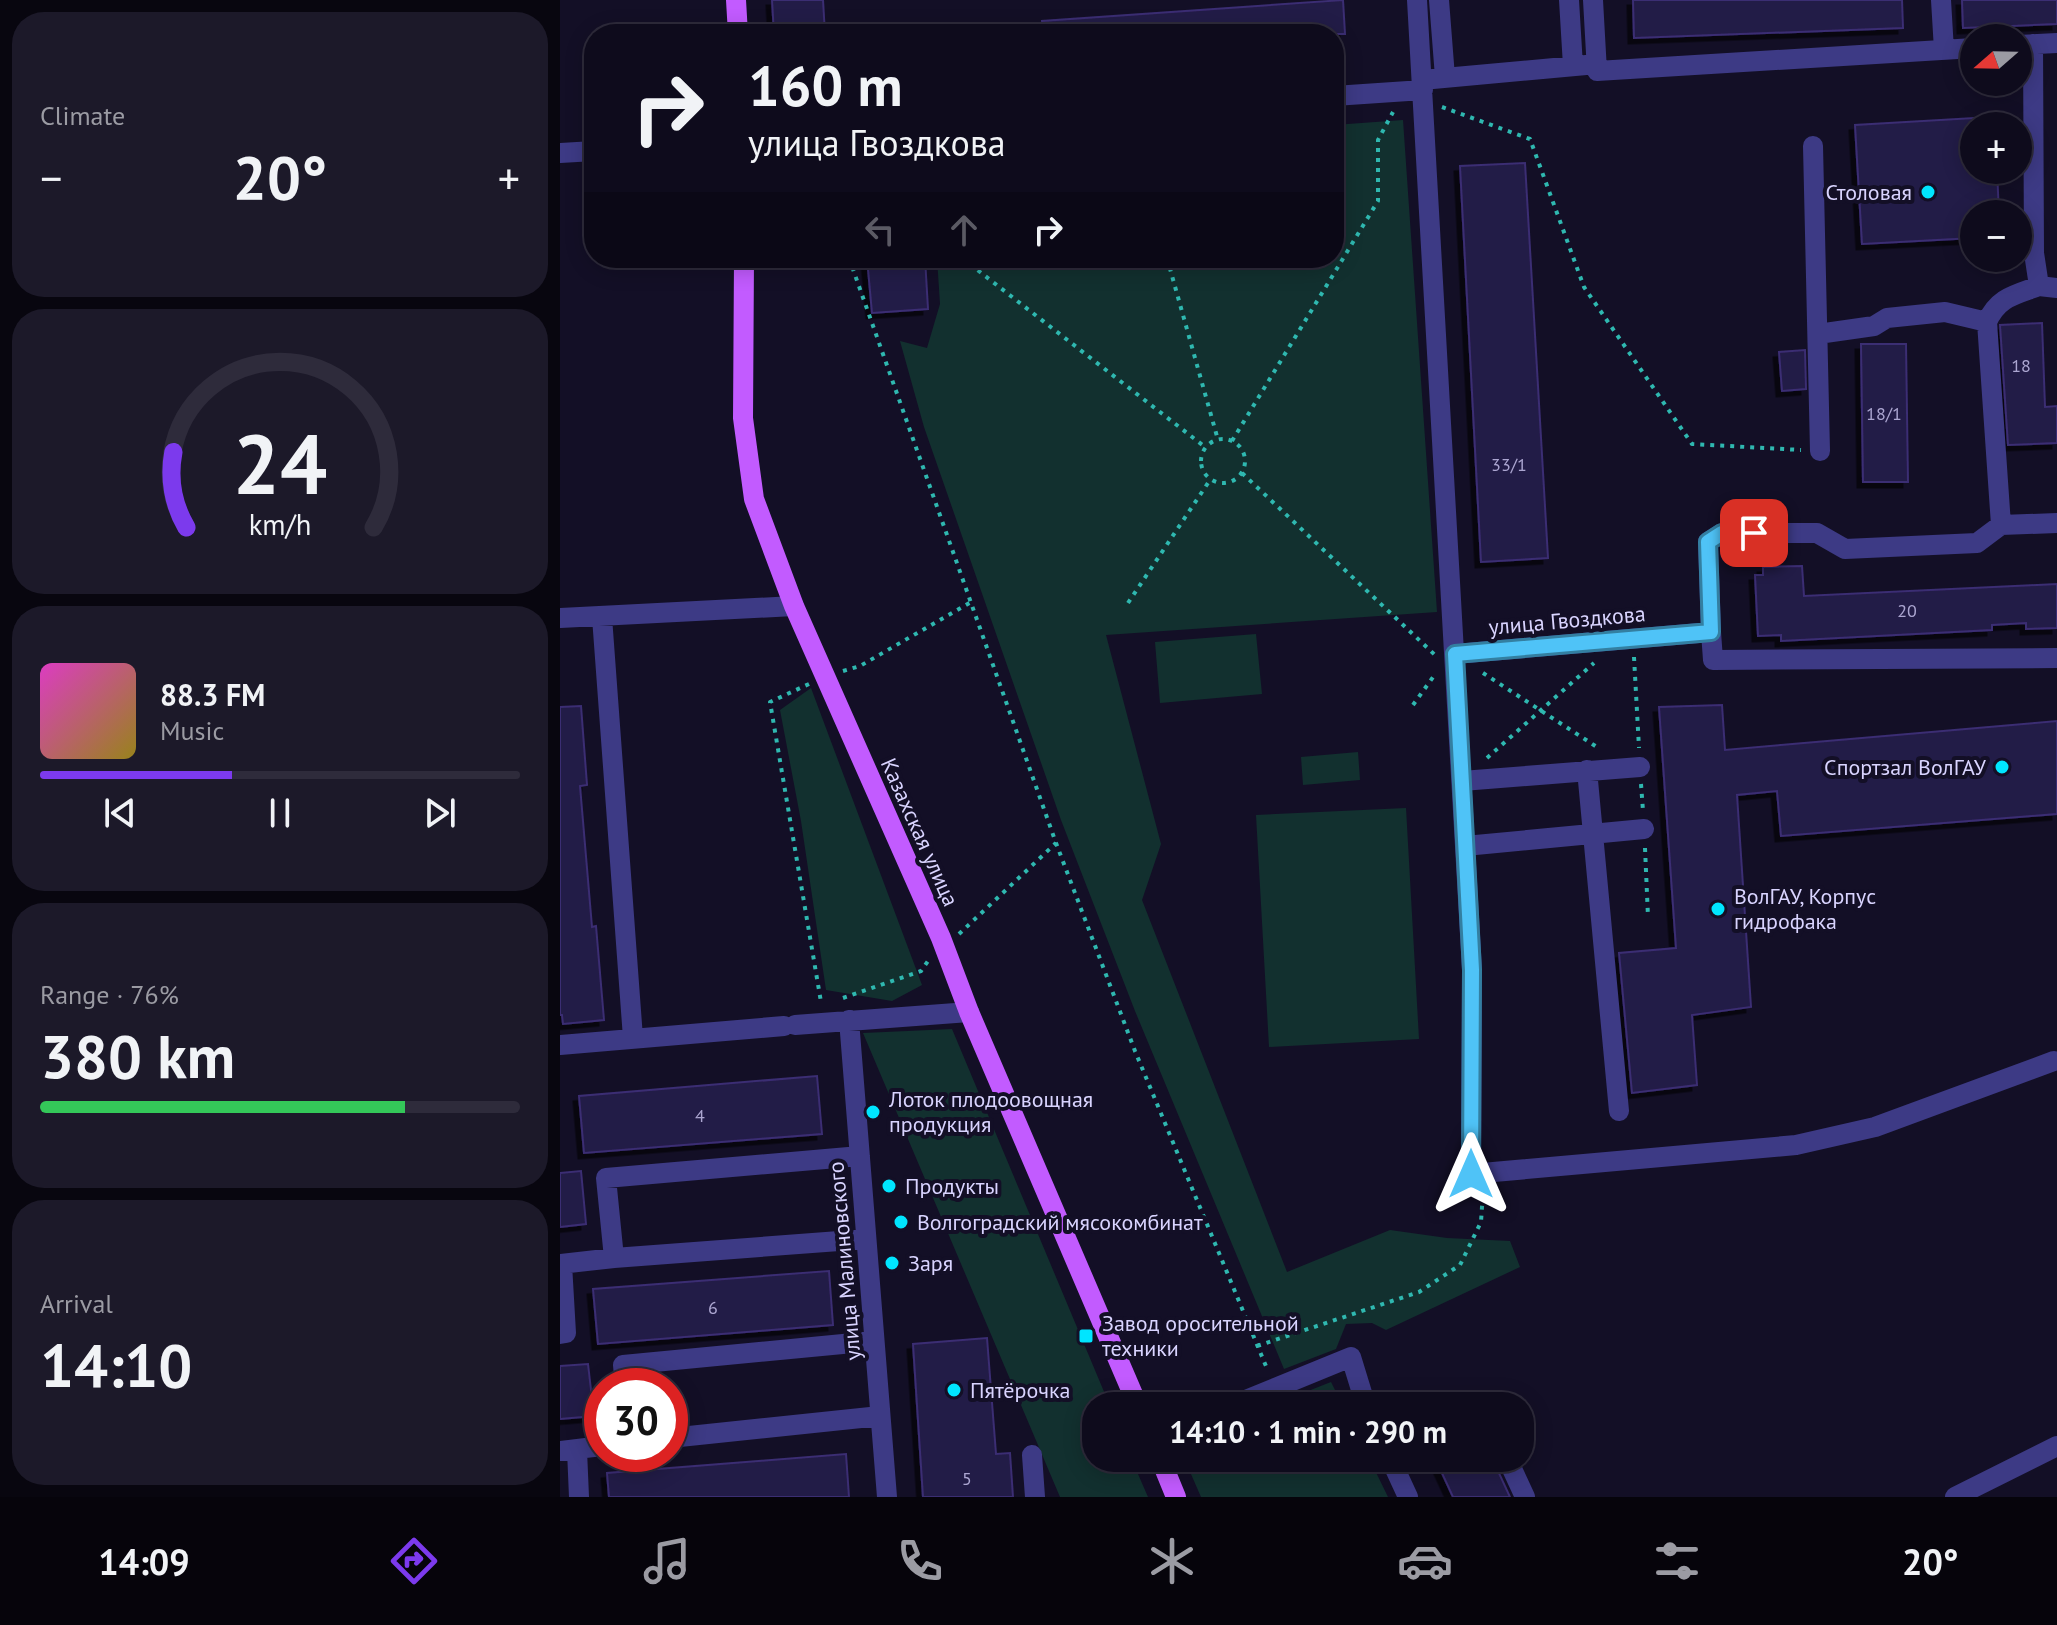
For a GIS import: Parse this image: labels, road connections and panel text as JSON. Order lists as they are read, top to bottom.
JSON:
{
  "streets": {
    "main road": ["Казахская улица"],
    "street": ["улица Гвоздкова", "улица Малиновского"]
  },
  "places": {
    "other": [
      "Столовая",
      "Спортзал ВолГАУ",
      "ВолГАУ, Корпус гидрофака",
      "Лоток плодоовощная продукция",
      "Продукты",
      "Волгоградский мясокомбинат",
      "Заря",
      "Пятёрочка"
    ],
    "transit": ["Завод оросительной техники"]
  },
  "house_numbers": [
    "18",
    "18/1",
    "33/1",
    "20",
    "4",
    "6",
    "5"
  ],
  "north": "left",
  "page": {
    "tile": [
      "Climate",
      ["Range · 76%", "380 km"],
      ["Arrival", "14:10"]
    ],
    "map_buttons": ["+", "−"],
    "turn": ["160 m", "улица Гвоздкова"],
    "heat": ["−", "20°", "+"],
    "song": ["88.3 FM", "Music"],
    "limit": "30",
    "trip": "14:10 · 1 min · 290 m",
    "tabs": ["14:09", "20°"],
    "gauge": ["24", "km/h"]
  }
}
